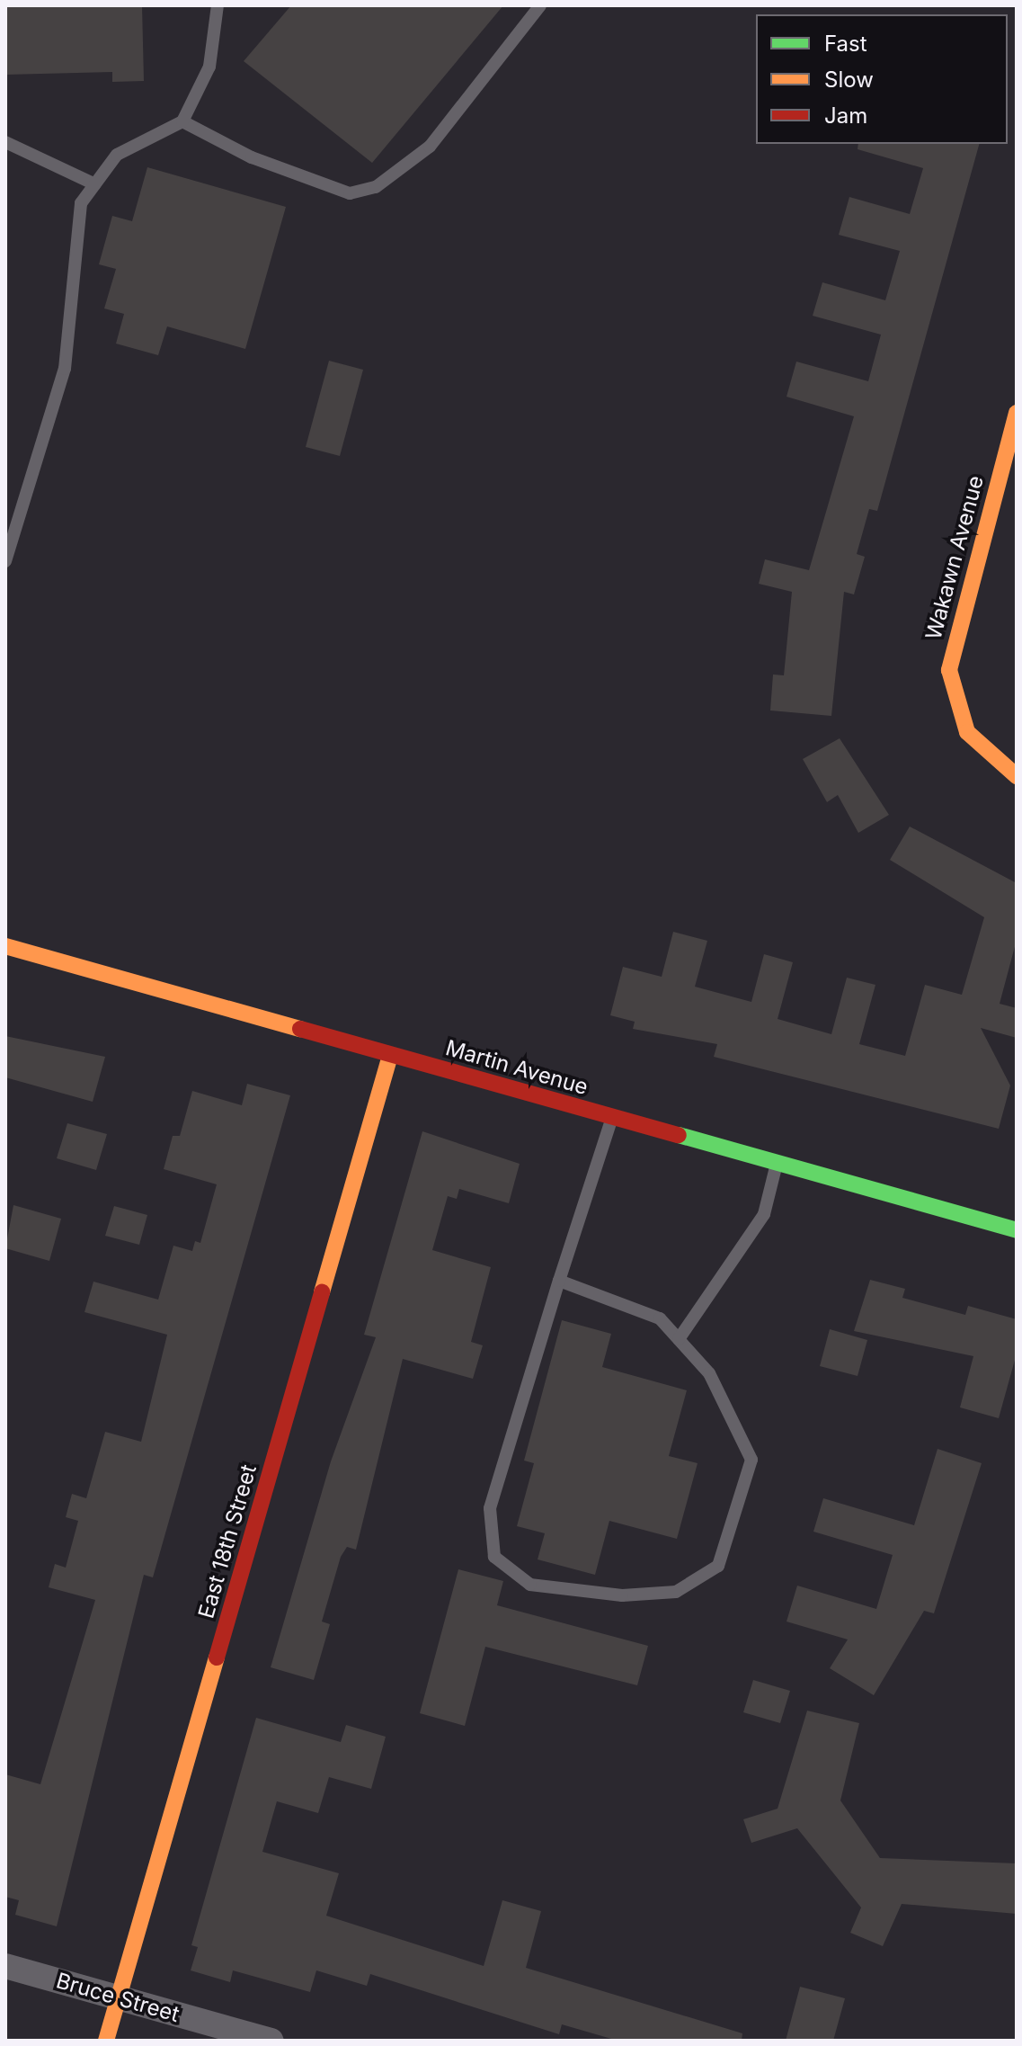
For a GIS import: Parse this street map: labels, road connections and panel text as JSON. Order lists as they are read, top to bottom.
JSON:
{
  "streets": {
    "street": [
      "Wakawn Avenue",
      "Martin Avenue",
      "East 18th Street",
      "Bruce Street"
    ]
  },
  "crossings": [
    ["Martin Avenue", "East 18th Street"],
    ["East 18th Street", "Bruce Street"]
  ],
  "legend": ["Fast", "Slow", "Jam"]
}
